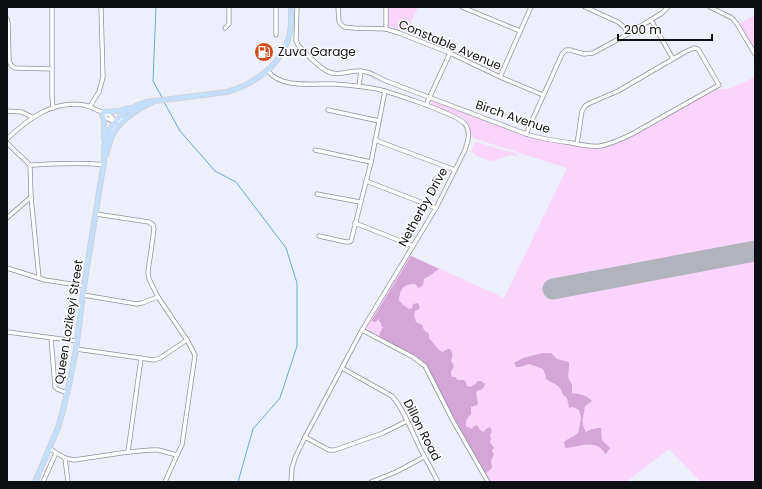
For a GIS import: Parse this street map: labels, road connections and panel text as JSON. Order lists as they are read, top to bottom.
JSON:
{
  "streets": {
    "main road": ["Queen Lozikeyi Street"],
    "street": [
      "Constable Avenue",
      "Birch Avenue",
      "Netherby Drive",
      "Dillon Road"
    ]
  },
  "crossings": [
    ["Netherby Drive", "Queen Lozikeyi Street"],
    ["Netherby Drive", "Dillon Road"]
  ],
  "places": {
    "fuel station": ["Zuva Garage"]
  },
  "scale_bar": "200 m"
}
